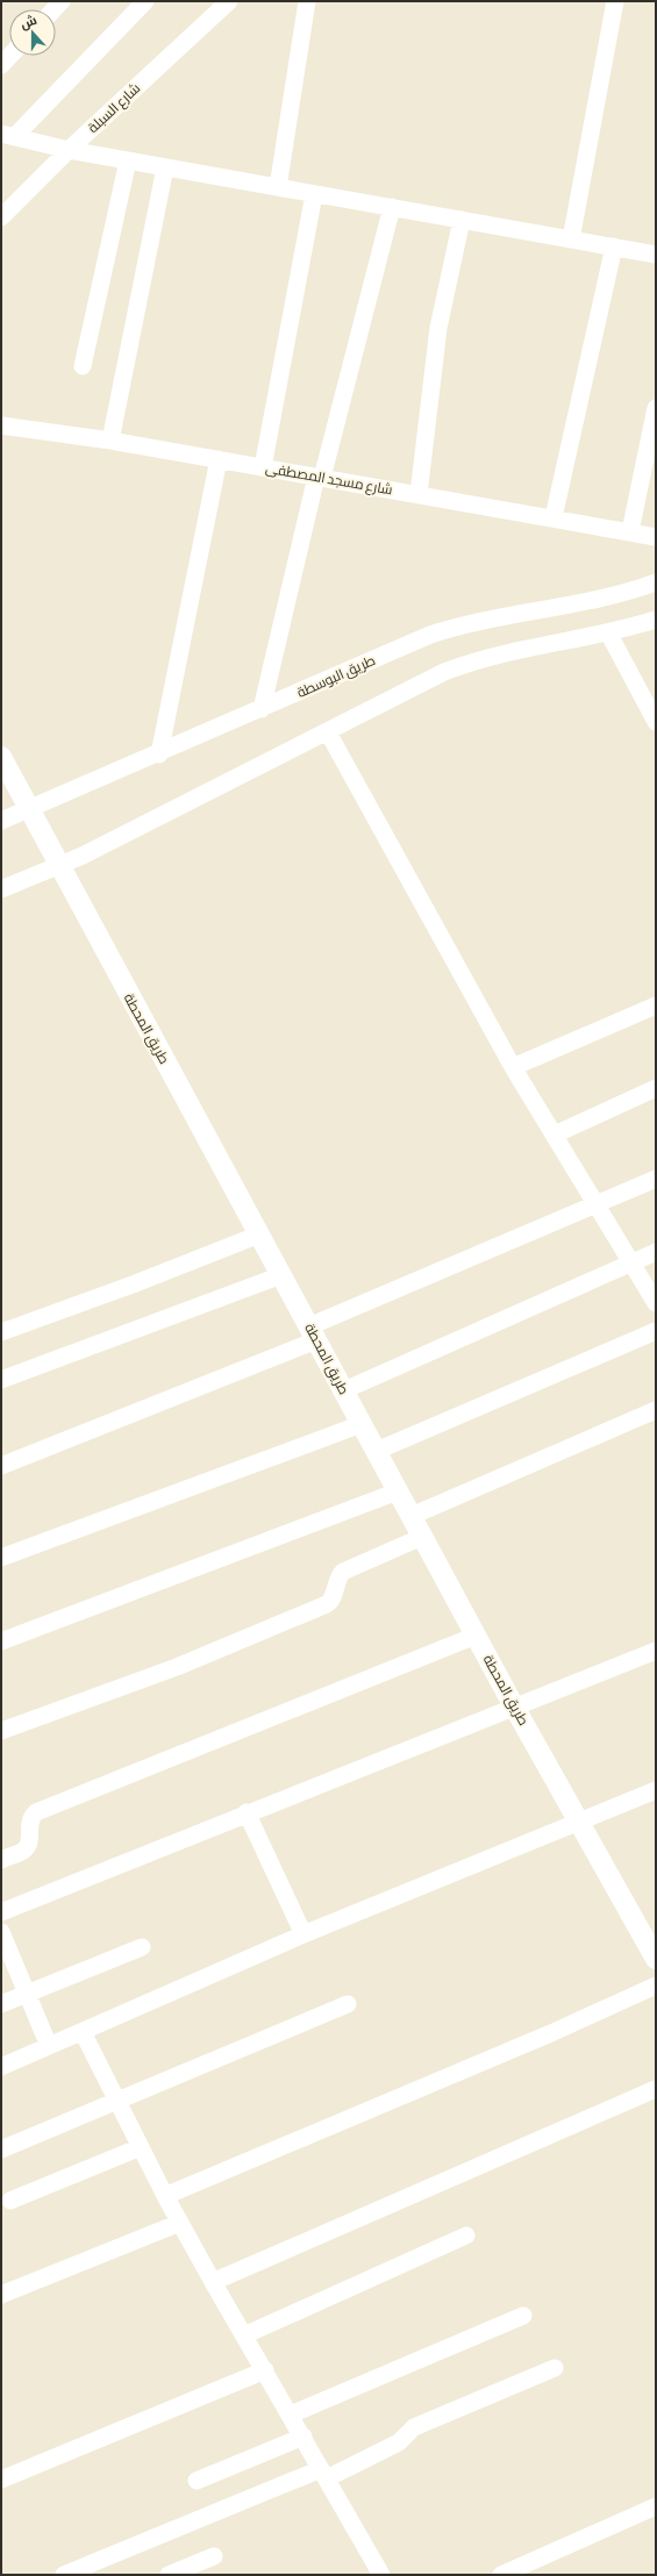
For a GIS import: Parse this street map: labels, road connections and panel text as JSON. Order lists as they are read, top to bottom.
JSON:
{
  "streets": {
    "street": [
      "شارع السبلة",
      "شارع مسجد المصطفى",
      "طريق البوسطة",
      "طريق المحطة"
    ]
  },
  "crossings": [
    ["طريق البوسطة", "طريق المحطة"]
  ],
  "north": "top"
}
